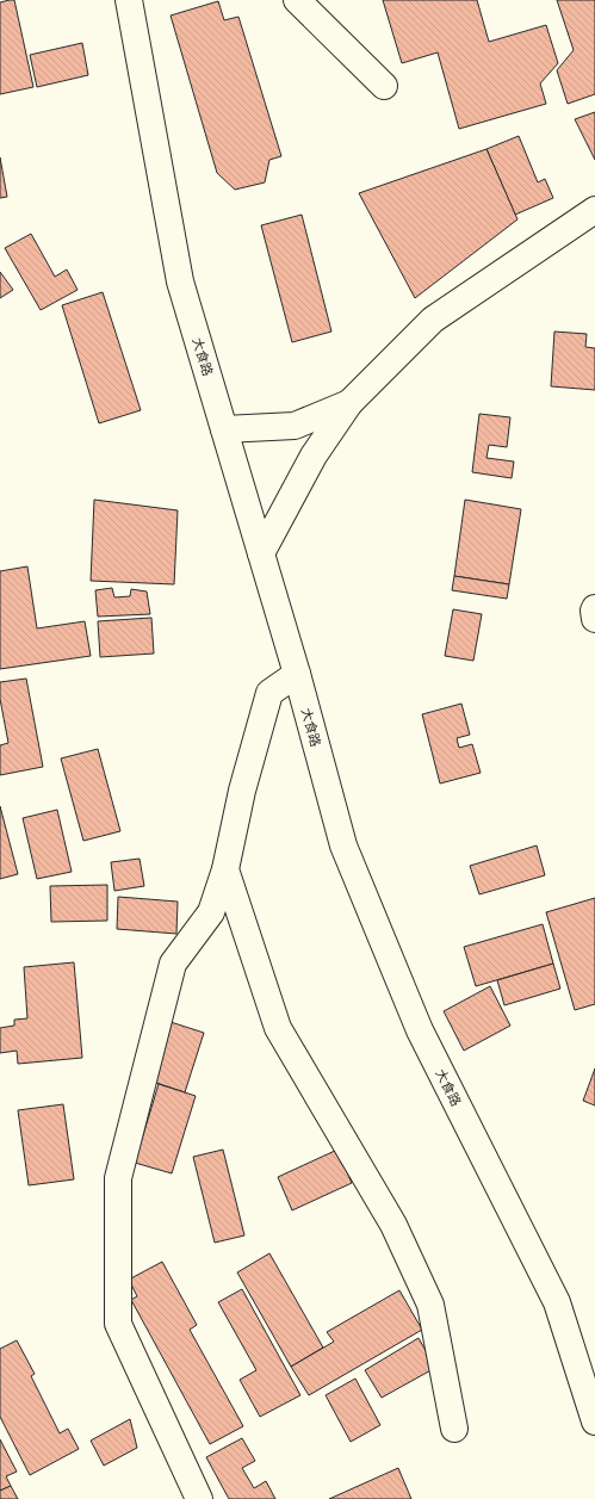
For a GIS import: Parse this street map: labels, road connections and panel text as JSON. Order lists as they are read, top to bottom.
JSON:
{
  "streets": {
    "street": ["大食路"]
  }
}
